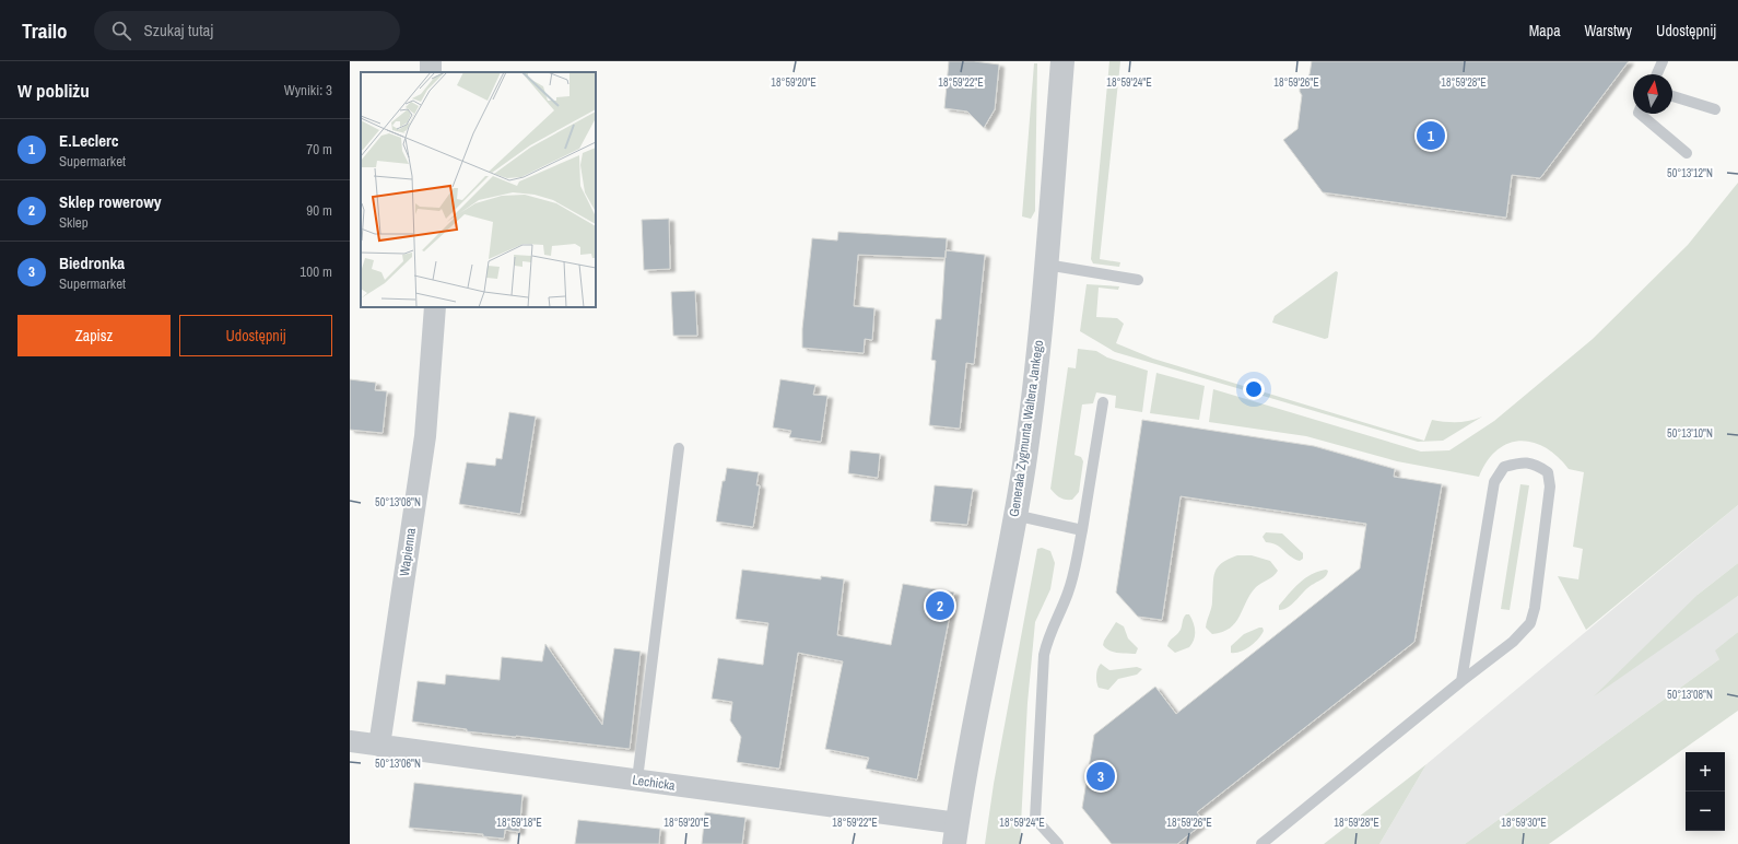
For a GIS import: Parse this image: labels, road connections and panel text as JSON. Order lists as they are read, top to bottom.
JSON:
{
  "streets": {
    "street": ["Generała Zygmunta Waltera Jankego", "Wapienna", "Lechicka"]
  },
  "crossings": [
    ["Generała Zygmunta Waltera Jankego", "Lechicka"],
    ["Wapienna", "Lechicka"]
  ],
  "north": "top",
  "page": {
    "header": "Trailo",
    "search": "Szukaj tutaj",
    "nav": ["Mapa", "Warstwy", "Udostępnij"],
    "heading": ["W pobliżu", "Wyniki: 3"],
    "list": [
      {
        "mark": "1",
        "name": "E.Leclerc",
        "note": "Supermarket",
        "value": "70 m"
      },
      {
        "mark": "2",
        "name": "Sklep rowerowy",
        "note": "Sklep",
        "value": "90 m"
      },
      {
        "mark": "3",
        "name": "Biedronka",
        "note": "Supermarket",
        "value": "100 m"
      }
    ],
    "pins": ["1", "2", "3"],
    "buttons": ["Zapisz", "Udostępnij"],
    "map_buttons": ["+", "−"]
  },
  "coordinates": [
    "18°59'20\"E",
    "18°59'22\"E",
    "18°59'24\"E",
    "18°59'26\"E",
    "18°59'28\"E",
    "50°13'12\"N",
    "50°13'10\"N",
    "50°13'08\"N",
    "50°13'06\"N",
    "18°59'18\"E",
    "18°59'30\"E"
  ]
}
